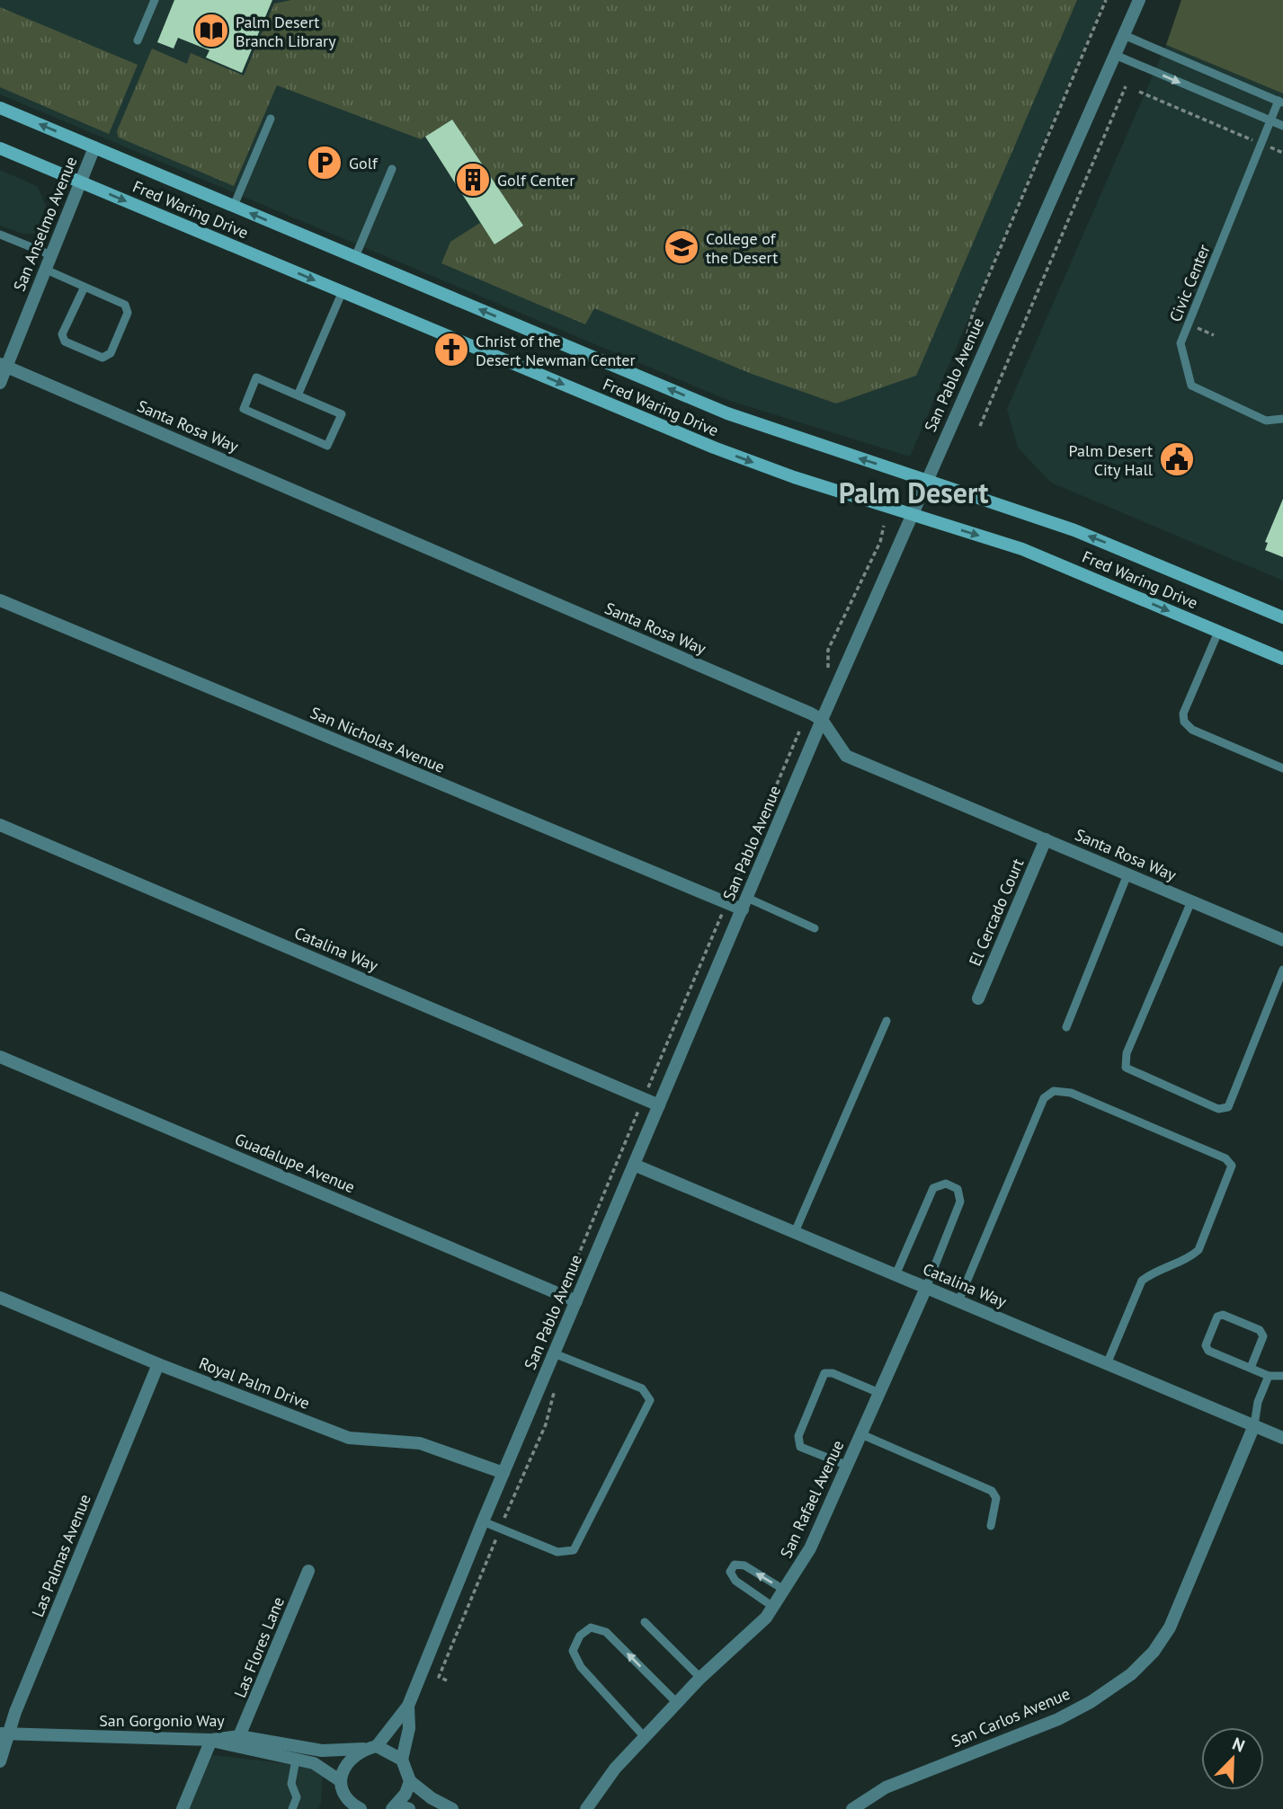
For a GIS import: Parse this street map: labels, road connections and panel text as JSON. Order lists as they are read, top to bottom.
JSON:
{
  "streets": {
    "main road": ["Fred Waring Drive"],
    "street": [
      "San Anselmo Avenue",
      "San Pablo Avenue",
      "Santa Rosa Way",
      "San Nicholas Avenue",
      "El Cercado Court",
      "Catalina Way",
      "Guadalupe Avenue",
      "Royal Palm Drive",
      "San Rafael Avenue",
      "Las Palmas Avenue",
      "Las Flores Lane",
      "San Carlos Avenue",
      "San Gorgonio Way"
    ],
    "lane": ["Civic Center"]
  },
  "crossings": [
    ["Fred Waring Drive", "San Anselmo Avenue"],
    ["Fred Waring Drive", "San Pablo Avenue"],
    ["San Anselmo Avenue", "Santa Rosa Way"],
    ["San Pablo Avenue", "Santa Rosa Way"],
    ["San Pablo Avenue", "San Nicholas Avenue"],
    ["San Pablo Avenue", "Catalina Way"],
    ["San Pablo Avenue", "Guadalupe Avenue"],
    ["San Pablo Avenue", "Royal Palm Drive"],
    ["Santa Rosa Way", "El Cercado Court"],
    ["Catalina Way", "San Rafael Avenue"],
    ["Catalina Way", "San Carlos Avenue"],
    ["Royal Palm Drive", "Las Palmas Avenue"],
    ["Las Palmas Avenue", "San Gorgonio Way"],
    ["Las Flores Lane", "San Gorgonio Way"]
  ],
  "districts": ["Palm Desert"],
  "places": {
    "library": ["Palm Desert Branch Library"],
    "parking": ["Golf"],
    "building": ["Golf Center"],
    "school or university": ["College of the Desert"],
    "church": ["Christ of the Desert Newman Center"],
    "public building": ["Palm Desert City Hall"]
  },
  "north": "top right"
}
